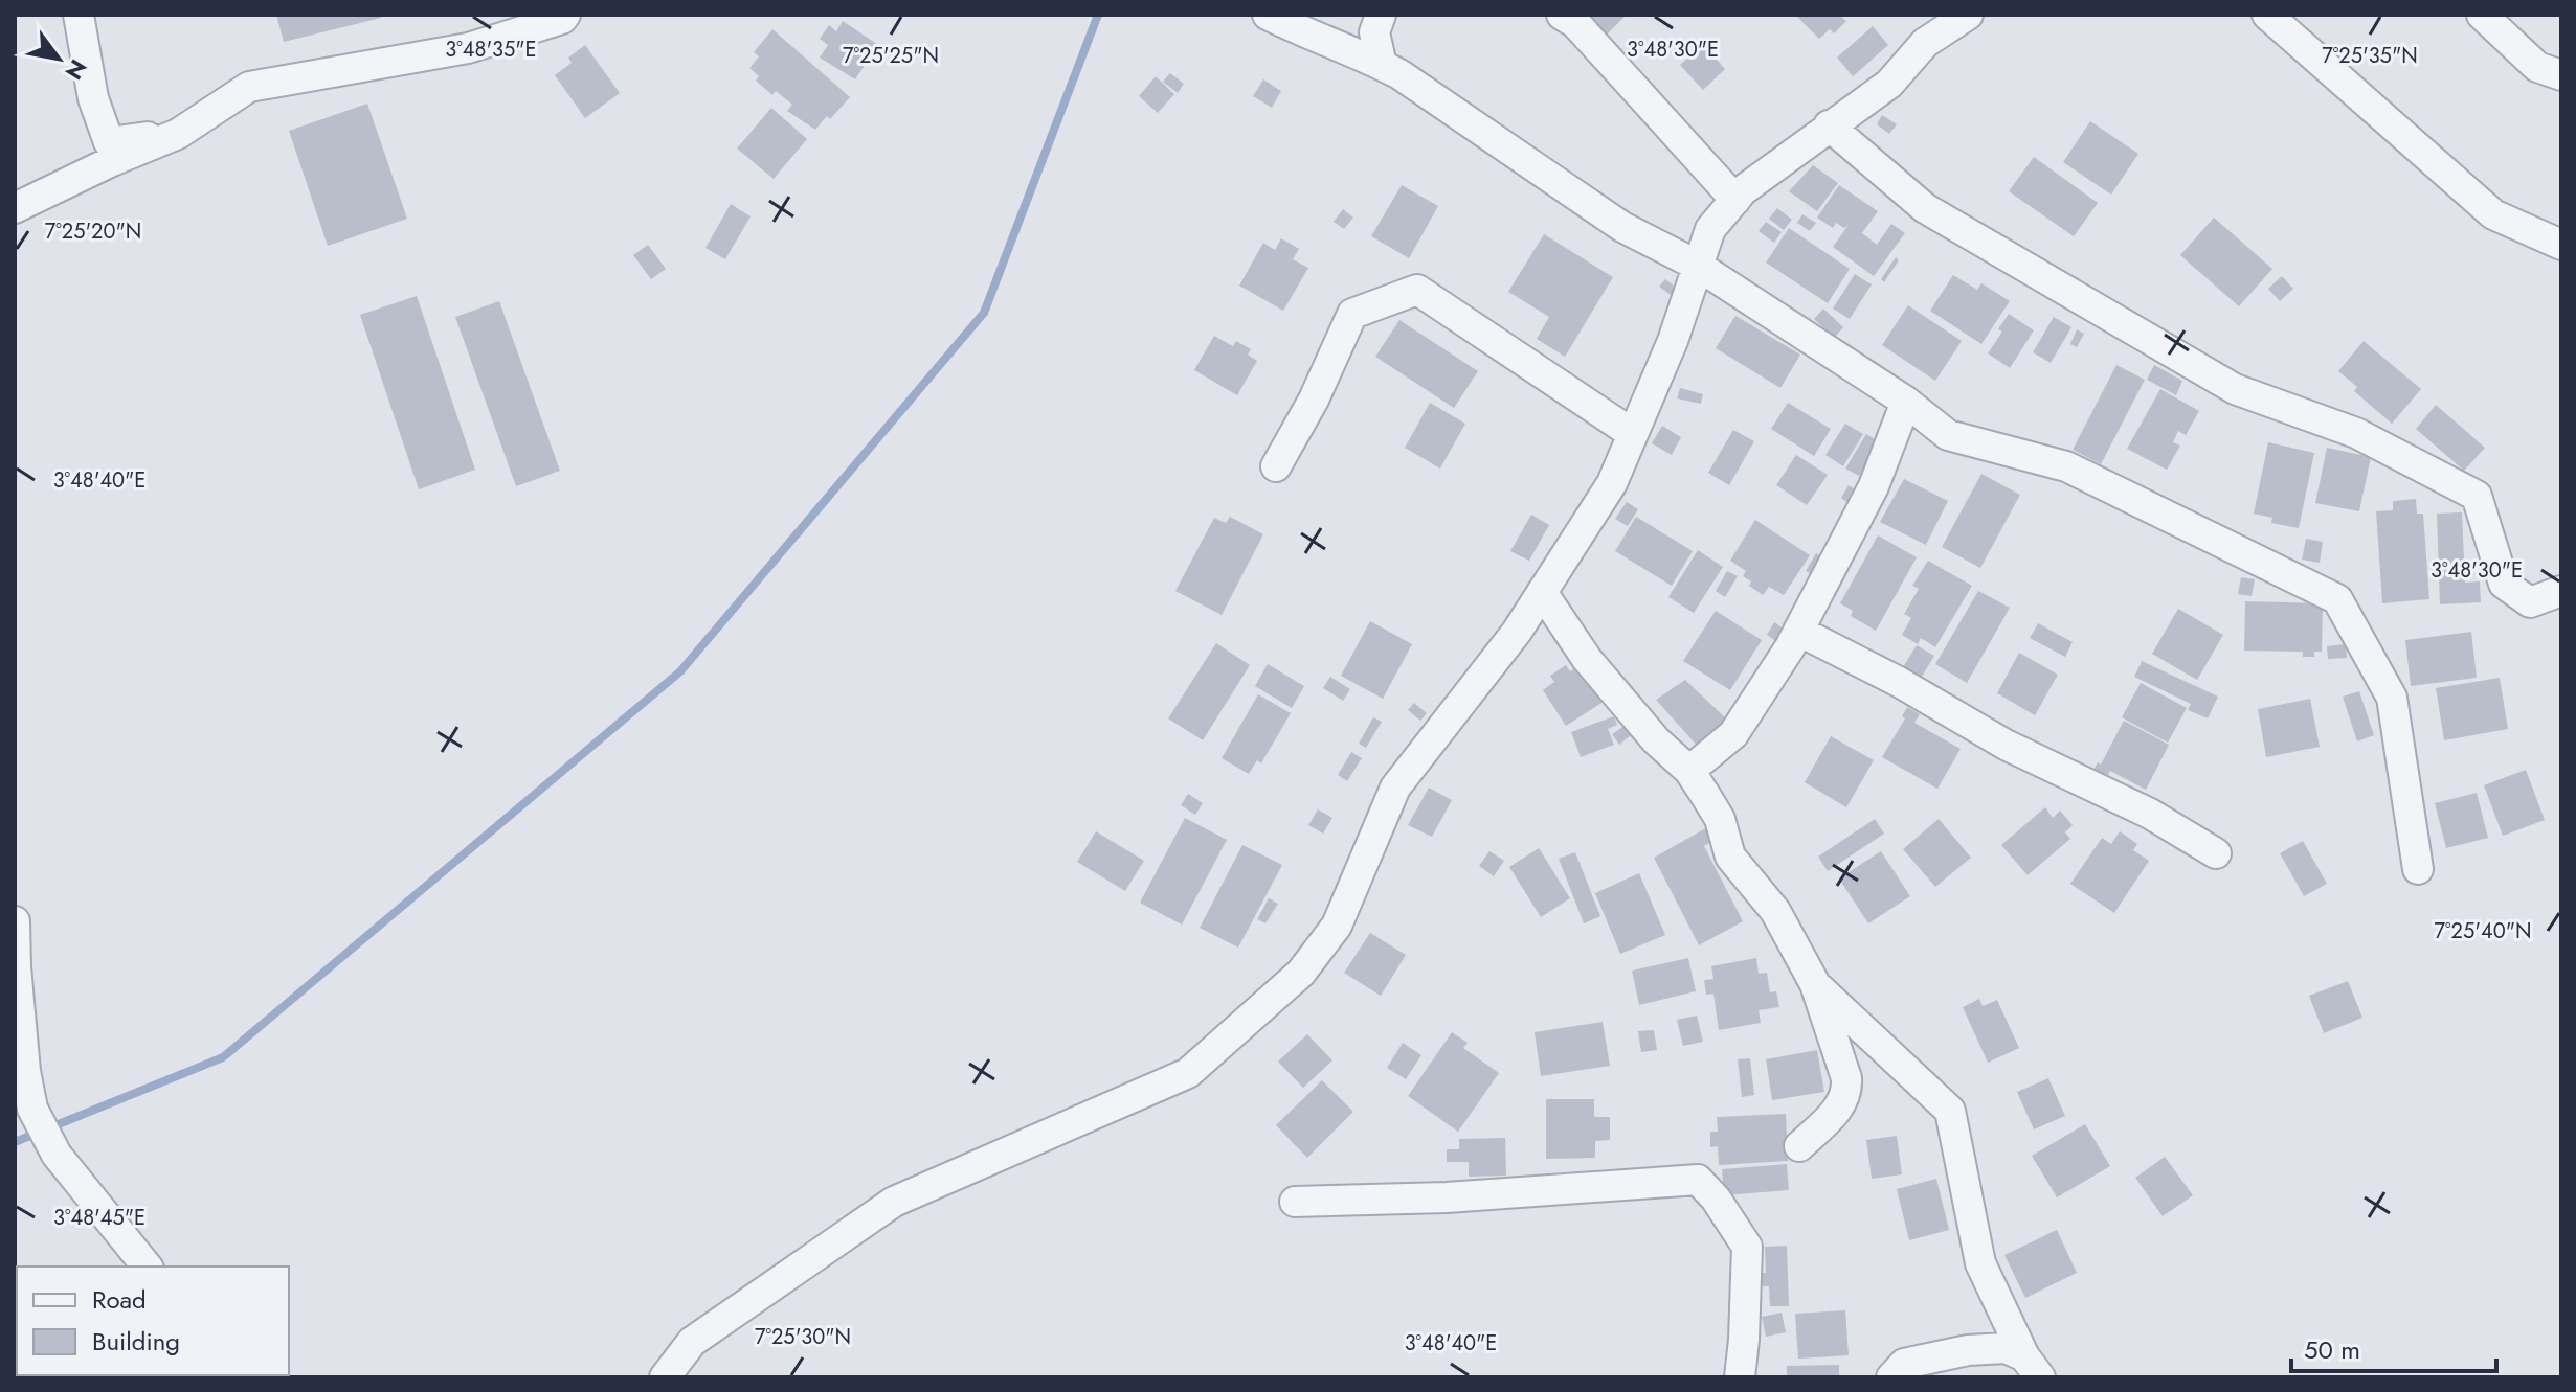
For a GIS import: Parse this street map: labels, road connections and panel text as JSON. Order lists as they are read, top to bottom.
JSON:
{
  "legend": ["Road", "Building"],
  "scale_bar": "50 m",
  "north": "bottom right",
  "coordinates": [
    "3°48'35\"E",
    "3°48'30\"E",
    "7°25'25\"N",
    "7°25'35\"N",
    "7°25'20\"N",
    "3°48'40\"E",
    "7°25'40\"N",
    "3°48'45\"E",
    "7°25'30\"N"
  ]
}
